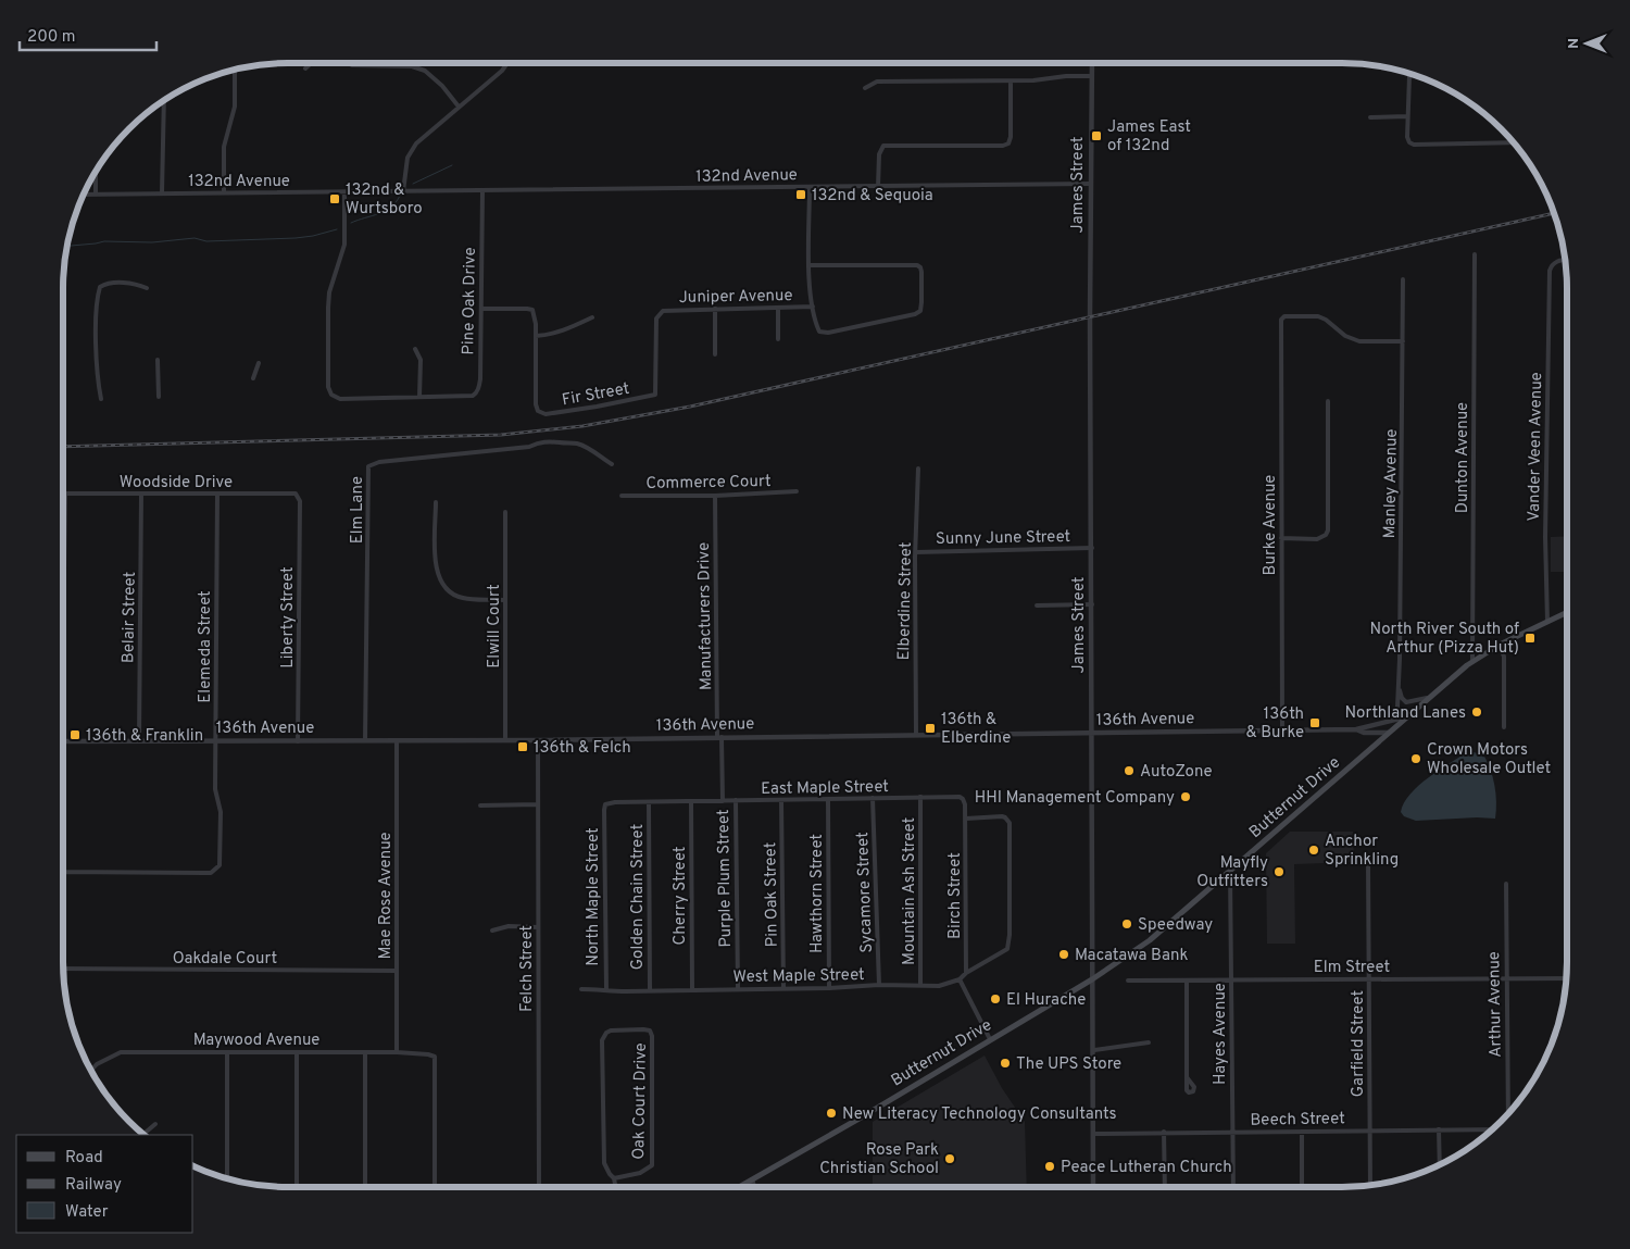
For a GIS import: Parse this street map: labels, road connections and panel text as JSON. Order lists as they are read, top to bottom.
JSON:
{
  "streets": {
    "main road": ["Butternut Drive"],
    "street": [
      "132nd Avenue",
      "James Street",
      "Juniper Avenue",
      "Pine Oak Drive",
      "Fir Street",
      "Vander Veen Avenue",
      "Dunton Avenue",
      "Woodside Drive",
      "Commerce Court",
      "Manley Avenue",
      "Elm Lane",
      "Burke Avenue",
      "Sunny June Street",
      "Elberdine Street",
      "Manufacturers Drive",
      "Belair Street",
      "Liberty Street",
      "Elwill Court",
      "Elemeda Street",
      "136th Avenue",
      "East Maple Street",
      "Purple Plum Street",
      "Mountain Ash Street",
      "Sycamore Street",
      "Hawthorn Street",
      "Pin Oak Street",
      "Mae Rose Avenue",
      "Cherry Street",
      "Birch Street",
      "North Maple Street",
      "Golden Chain Street",
      "Oakdale Court",
      "Elm Street",
      "Felch Street",
      "West Maple Street",
      "Arthur Avenue",
      "Hayes Avenue",
      "Maywood Avenue",
      "Garfield Street",
      "Oak Court Drive",
      "Beech Street"
    ]
  },
  "crossings": [
    ["132nd Avenue", "James Street"],
    ["132nd Avenue", "Pine Oak Drive"],
    ["James Street", "Sunny June Street"],
    ["James Street", "136th Avenue"],
    ["James Street", "Butternut Drive"],
    ["James Street", "Beech Street"],
    ["Juniper Avenue", "Fir Street"],
    ["Vander Veen Avenue", "Butternut Drive"],
    ["Dunton Avenue", "Butternut Drive"],
    ["Woodside Drive", "Belair Street"],
    ["Woodside Drive", "Liberty Street"],
    ["Woodside Drive", "Elemeda Street"],
    ["Commerce Court", "Manufacturers Drive"],
    ["Manley Avenue", "Burke Avenue"],
    ["Manley Avenue", "136th Avenue"],
    ["Elm Lane", "136th Avenue"],
    ["Burke Avenue", "136th Avenue"],
    ["Sunny June Street", "Elberdine Street"],
    ["Elberdine Street", "136th Avenue"],
    ["Manufacturers Drive", "136th Avenue"],
    ["Manufacturers Drive", "East Maple Street"],
    ["Belair Street", "136th Avenue"],
    ["Liberty Street", "136th Avenue"],
    ["Elwill Court", "136th Avenue"],
    ["Elemeda Street", "136th Avenue"],
    ["136th Avenue", "Butternut Drive"],
    ["136th Avenue", "Mae Rose Avenue"],
    ["136th Avenue", "Felch Street"],
    ["East Maple Street", "Purple Plum Street"],
    ["East Maple Street", "Mountain Ash Street"],
    ["East Maple Street", "Sycamore Street"],
    ["East Maple Street", "Hawthorn Street"],
    ["East Maple Street", "Pin Oak Street"],
    ["East Maple Street", "Cherry Street"],
    ["East Maple Street", "Birch Street"],
    ["East Maple Street", "North Maple Street"],
    ["East Maple Street", "Golden Chain Street"],
    ["Butternut Drive", "Hayes Avenue"],
    ["Purple Plum Street", "West Maple Street"],
    ["Mountain Ash Street", "West Maple Street"],
    ["Sycamore Street", "West Maple Street"],
    ["Hawthorn Street", "West Maple Street"],
    ["Pin Oak Street", "West Maple Street"],
    ["Mae Rose Avenue", "Oakdale Court"],
    ["Mae Rose Avenue", "Maywood Avenue"],
    ["Cherry Street", "West Maple Street"],
    ["North Maple Street", "West Maple Street"],
    ["Golden Chain Street", "West Maple Street"],
    ["Elm Street", "Arthur Avenue"],
    ["Elm Street", "Hayes Avenue"],
    ["Elm Street", "Garfield Street"],
    ["Hayes Avenue", "Beech Street"],
    ["Garfield Street", "Beech Street"]
  ],
  "places": {
    "transit": [
      "James East of 132nd",
      "132nd & Sequoia",
      "132nd & Wurtsboro",
      "North River South of Arthur (Pizza Hut)",
      "136th & Burke",
      "136th & Elberdine",
      "136th & Franklin",
      "136th & Felch"
    ],
    "other": [
      "Northland Lanes",
      "Crown Motors Wholesale Outlet",
      "AutoZone",
      "HHI Management Company",
      "Anchor Sprinkling",
      "Mayfly Outfitters",
      "Speedway",
      "Macatawa Bank",
      "El Hurache",
      "The UPS Store",
      "New Literacy Technology Consultants",
      "Rose Park Christian School",
      "Peace Lutheran Church"
    ]
  },
  "legend": ["Road", "Railway", "Water"],
  "scale_bar": "200 m",
  "north": "left"
}
